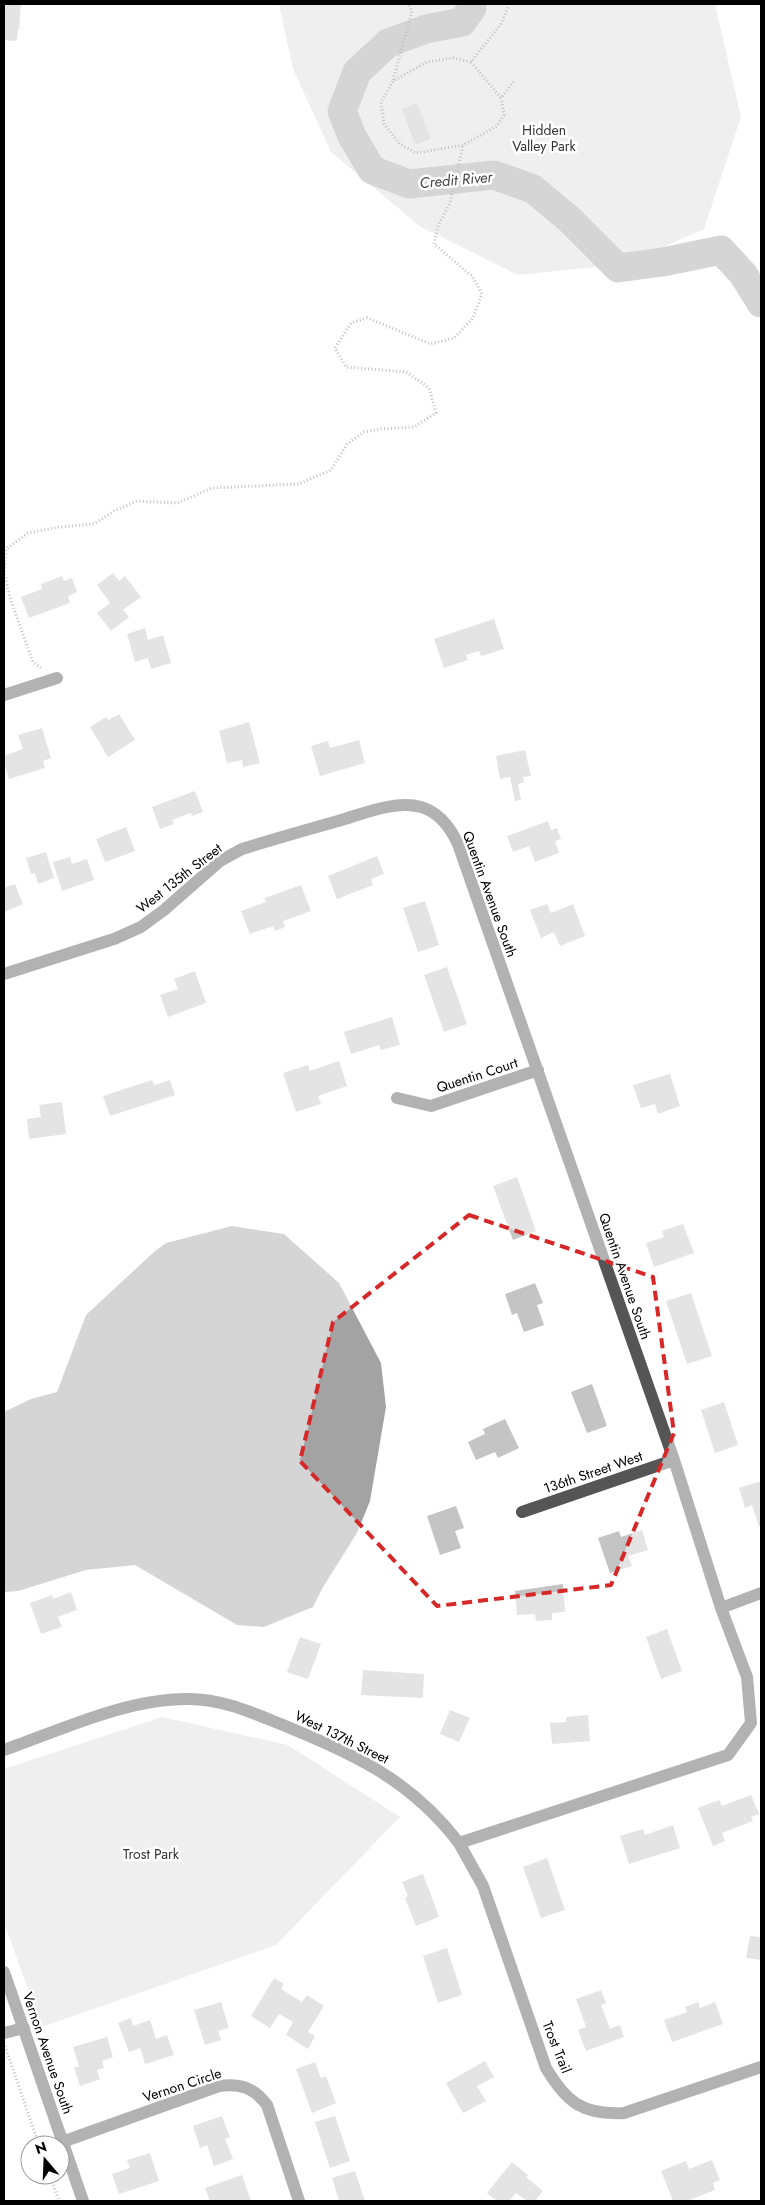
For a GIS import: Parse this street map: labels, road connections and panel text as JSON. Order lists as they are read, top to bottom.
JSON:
{
  "streets": {
    "street": [
      "West 135th Street",
      "Quentin Avenue South",
      "Quentin Court",
      "136th Street West",
      "West 137th Street",
      "Trost Trail",
      "Vernon Avenue South",
      "Vernon Circle"
    ]
  },
  "crossings": [
    ["West 135th Street", "Quentin Avenue South"],
    ["Quentin Avenue South", "Quentin Court"],
    ["Quentin Avenue South", "136th Street West"],
    ["Quentin Avenue South", "West 137th Street"],
    ["Quentin Avenue South", "Trost Trail"],
    ["West 137th Street", "Trost Trail"]
  ],
  "water": ["Credit River"],
  "parks": ["Hidden Valley Park", "Trost Park"],
  "north": "top"
}
